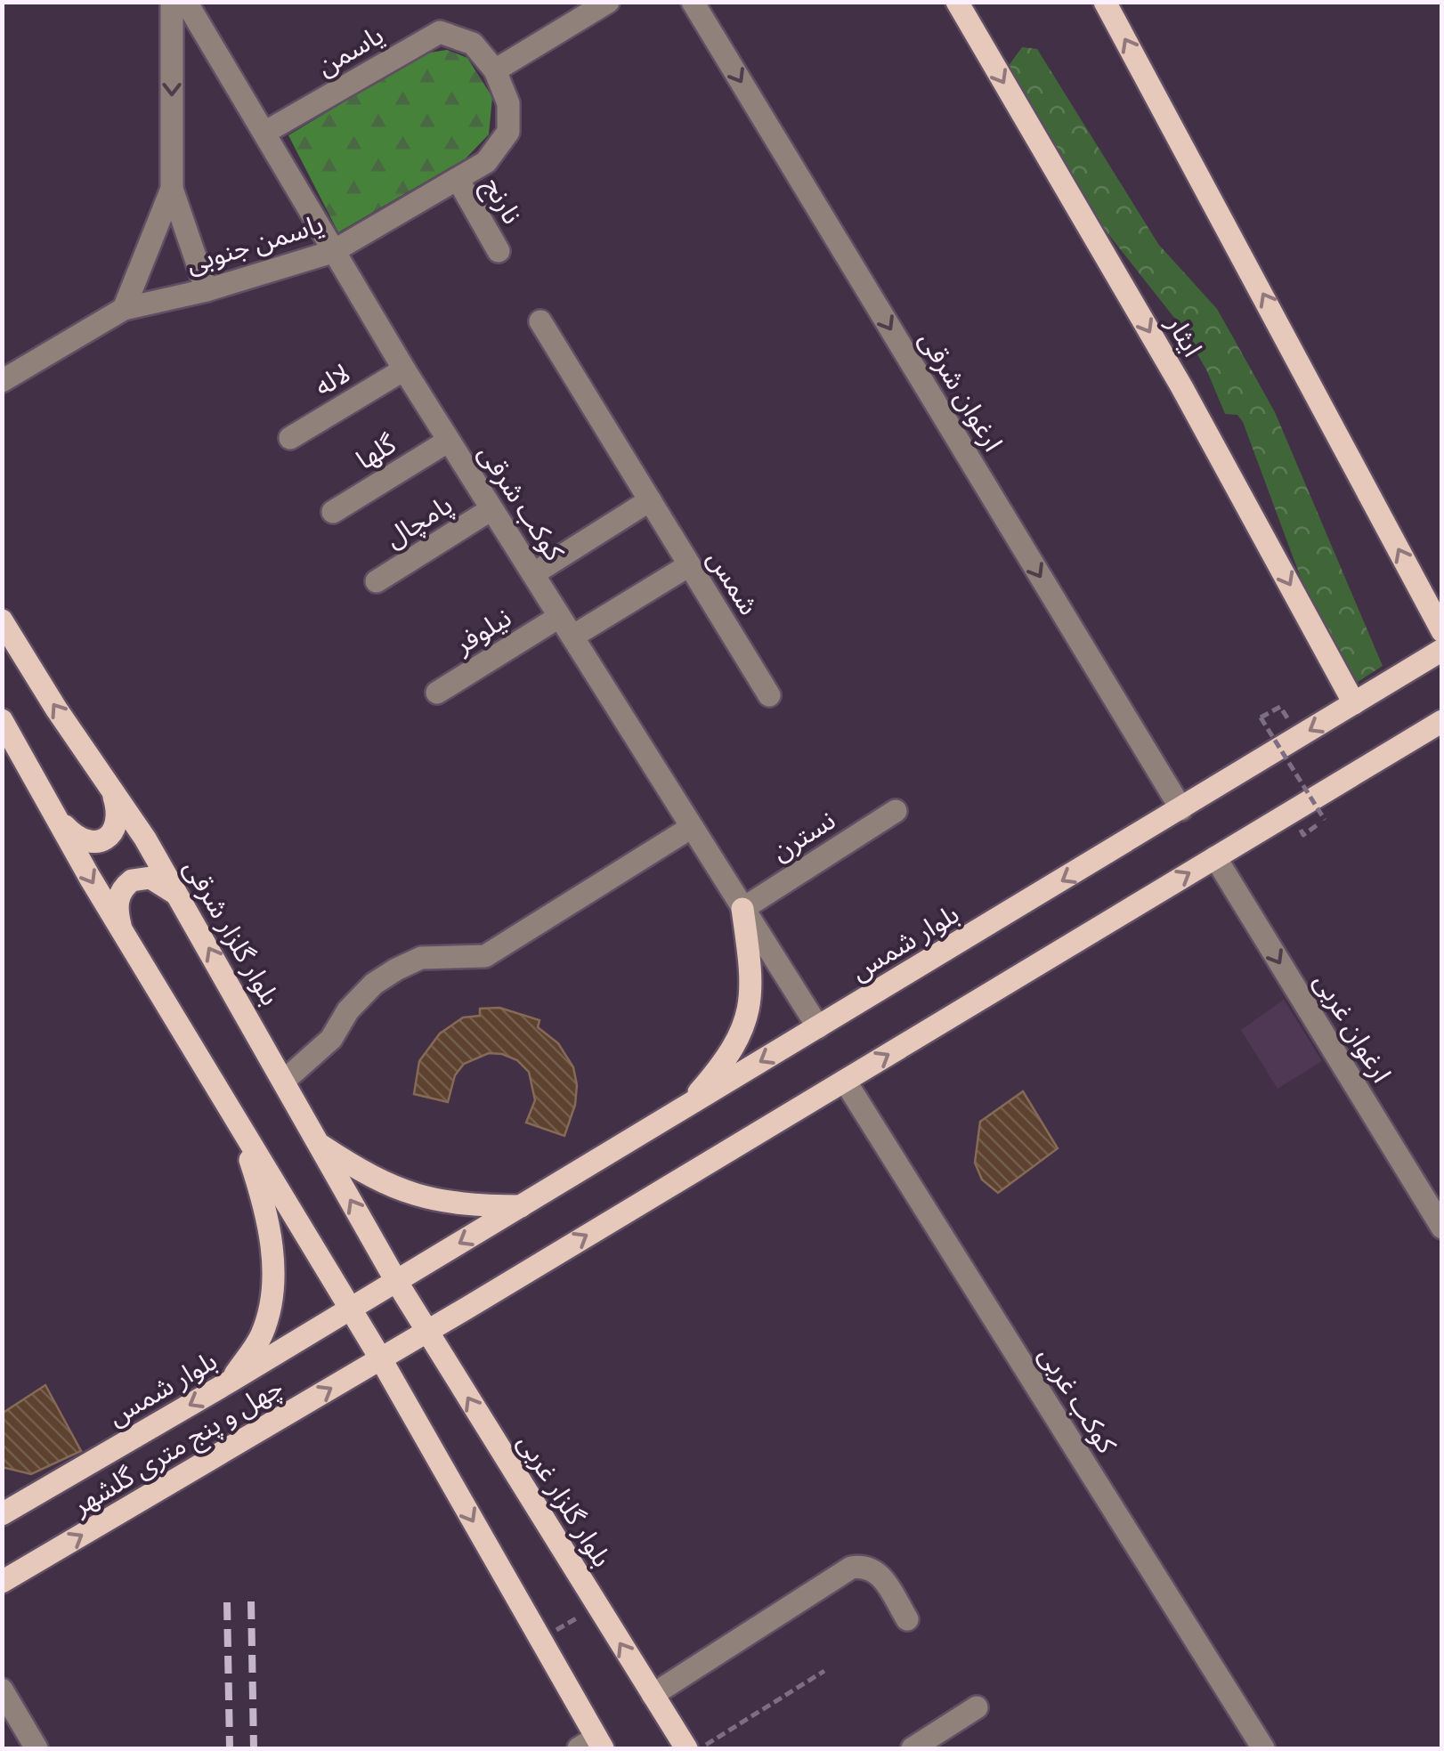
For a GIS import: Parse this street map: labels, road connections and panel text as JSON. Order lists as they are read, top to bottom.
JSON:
{
  "streets": {
    "main road": [
      "ایثار",
      "بلوار گلزار شرقی",
      "بلوار شمس",
      "چهل و پنج متری گلشهر",
      "بلوار گلزار غربی"
    ],
    "street": [
      "یاسمن",
      "نارنج",
      "یاسمن جنوبی",
      "لاله",
      "ارغوان شرقی",
      "گلها",
      "کوکب شرقی",
      "پامچال",
      "شمس",
      "نیلوفر",
      "نسترن",
      "ارغوان غربی",
      "کوکب غربی"
    ]
  },
  "crossings": [
    ["یاسمن", "یاسمن جنوبی"],
    ["یاسمن", "کوکب شرقی"],
    ["نارنج", "یاسمن جنوبی"],
    ["یاسمن جنوبی", "کوکب شرقی"],
    ["ایثار", "بلوار شمس"],
    ["لاله", "کوکب شرقی"],
    ["ارغوان شرقی", "بلوار شمس"],
    ["گلها", "کوکب شرقی"],
    ["کوکب شرقی", "پامچال"],
    ["کوکب شرقی", "نیلوفر"],
    ["کوکب شرقی", "نسترن"],
    ["کوکب شرقی", "بلوار شمس"],
    ["بلوار گلزار شرقی", "بلوار شمس"],
    ["بلوار گلزار شرقی", "بلوار گلزار غربی"],
    ["بلوار شمس", "بلوار گلزار غربی"],
    ["چهل و پنج متری گلشهر", "بلوار گلزار غربی"]
  ],
  "one_way": ["ارغوان شرقی", "ارغوان غربی", "چهل و پنج متری گلشهر"]
}
